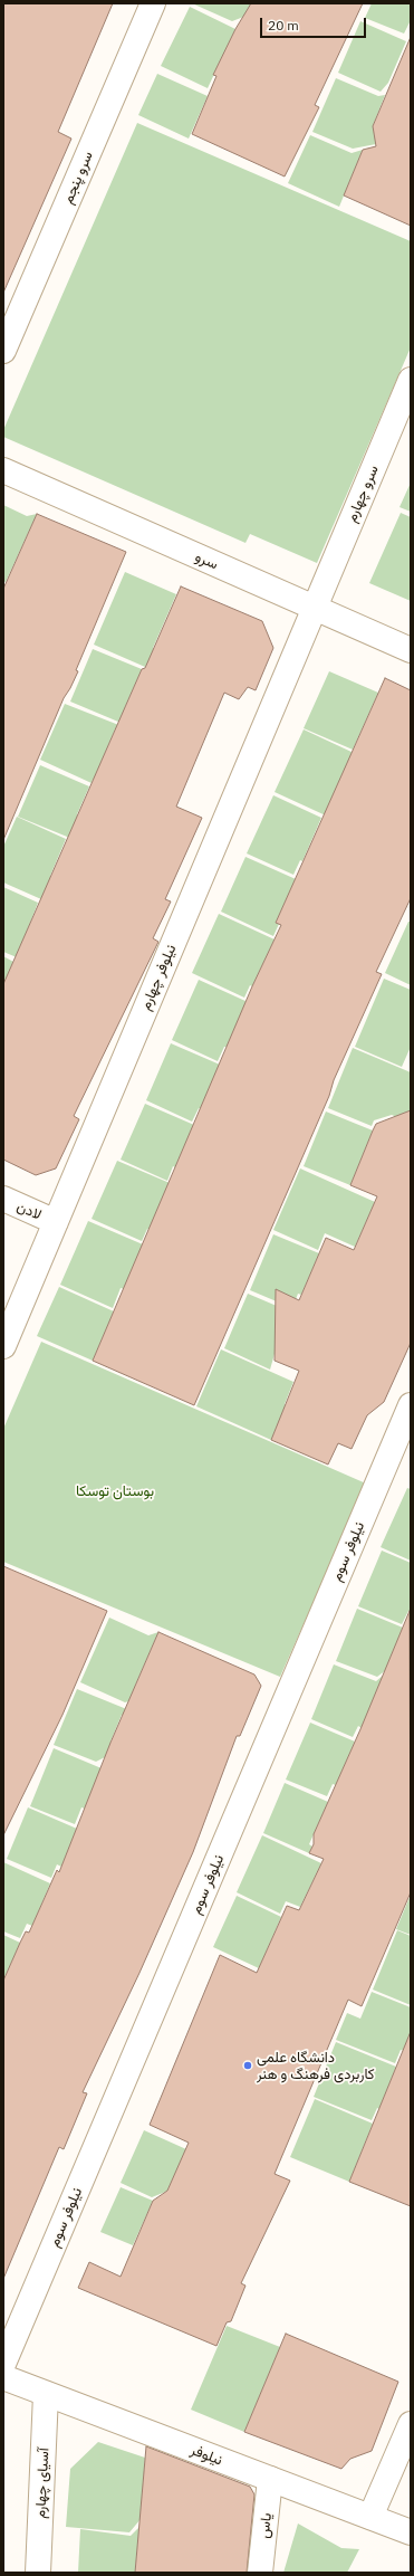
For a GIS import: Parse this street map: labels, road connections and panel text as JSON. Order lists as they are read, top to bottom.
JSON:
{
  "streets": {
    "street": [
      "سرو پنجم",
      "سرو چهارم",
      "سرو",
      "نیلوفر چهارم",
      "لادن",
      "نیلوفر سوم",
      "نیلوفر",
      "آسیای چهارم",
      "یاس"
    ]
  },
  "crossings": [
    ["سرو چهارم", "سرو"],
    ["سرو چهارم", "نیلوفر چهارم"],
    ["سرو", "نیلوفر چهارم"],
    ["نیلوفر چهارم", "لادن"],
    ["نیلوفر", "آسیای چهارم"],
    ["نیلوفر", "یاس"]
  ],
  "parks": ["بوستان توسکا"],
  "places": ["دانشگاه علمی کاربردی فرهنگ و هنر"],
  "scale_bar": "20 m"
}
